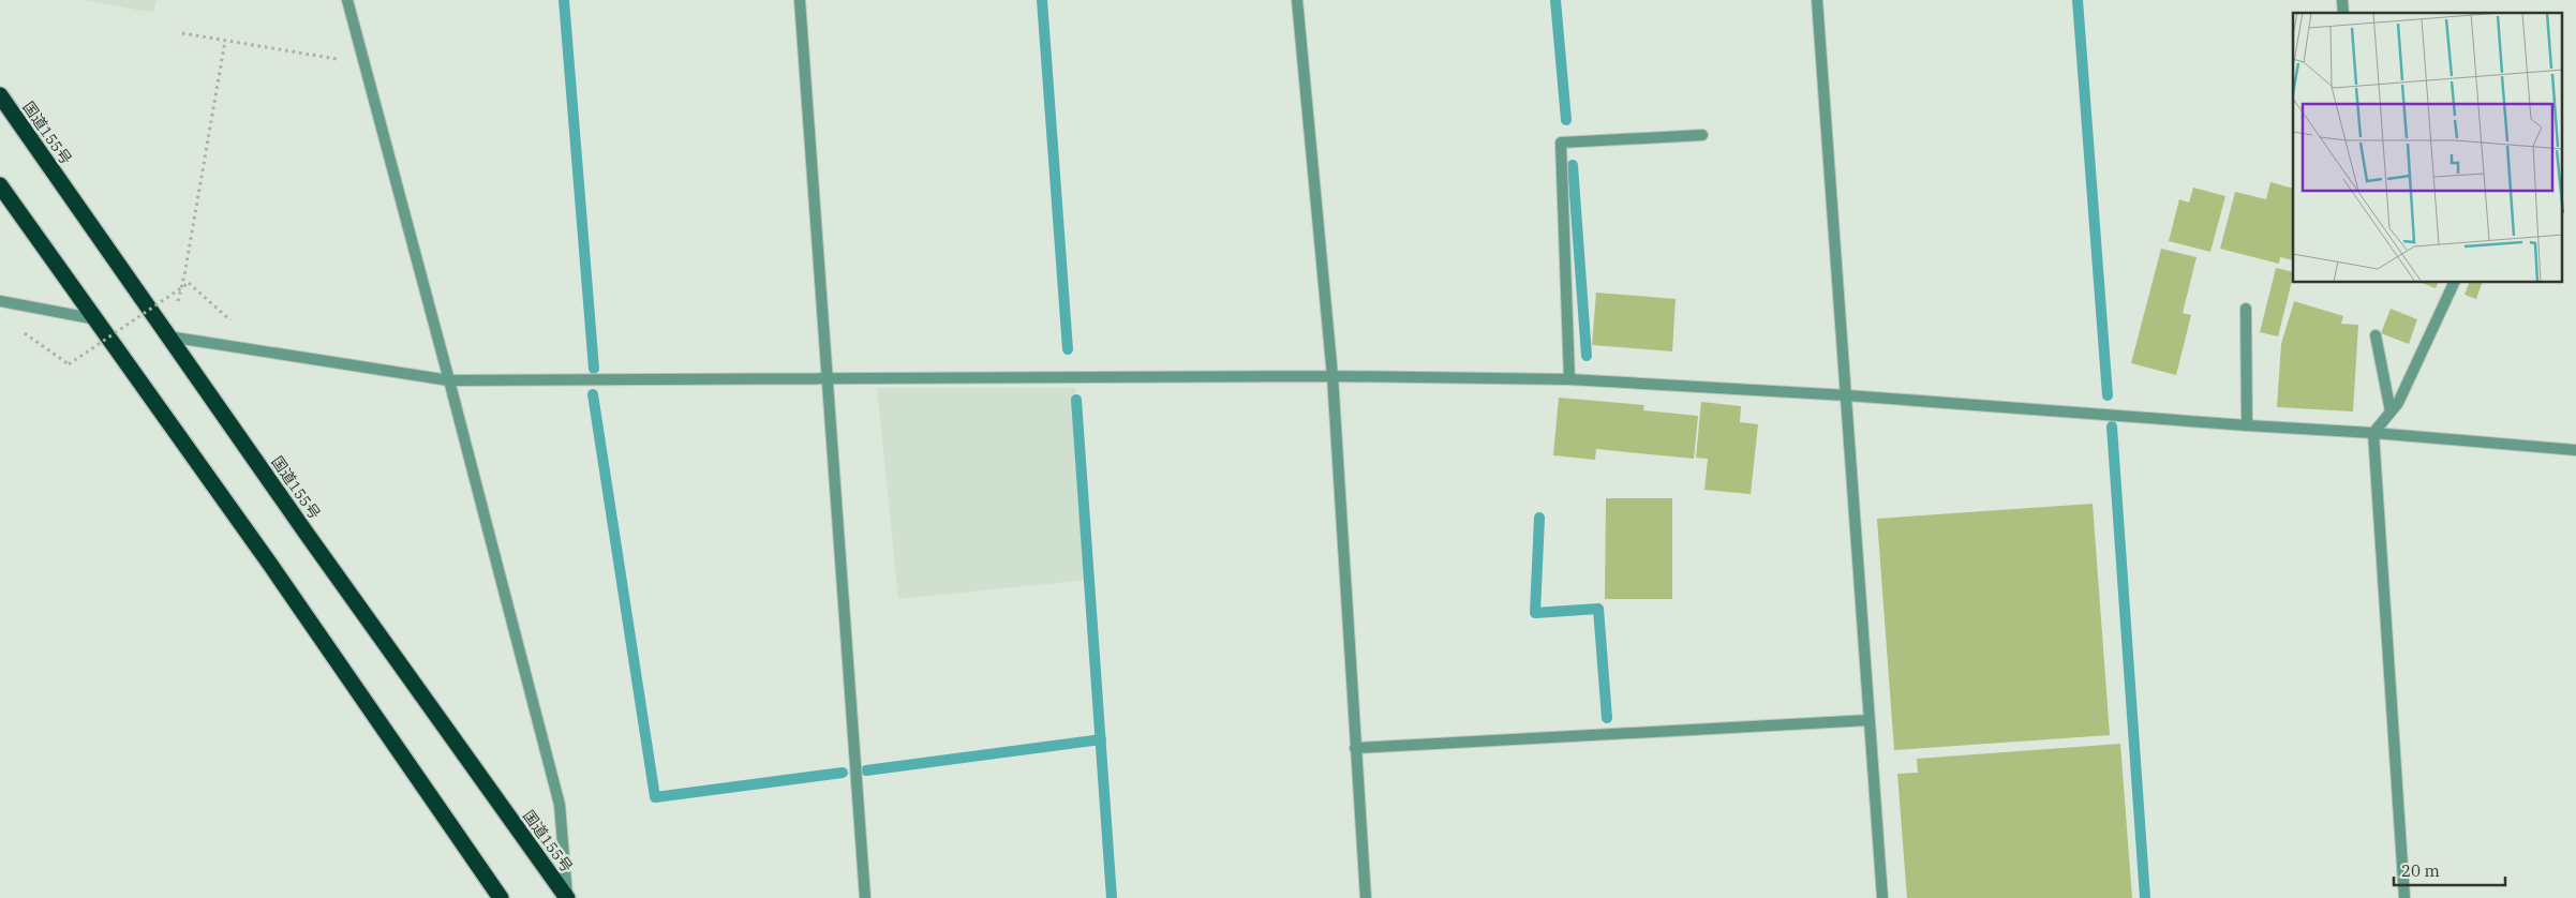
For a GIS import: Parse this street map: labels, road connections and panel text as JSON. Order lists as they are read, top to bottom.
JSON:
{
  "streets": {
    "highway": ["国道155号"]
  },
  "scale_bar": "20 m"
}
